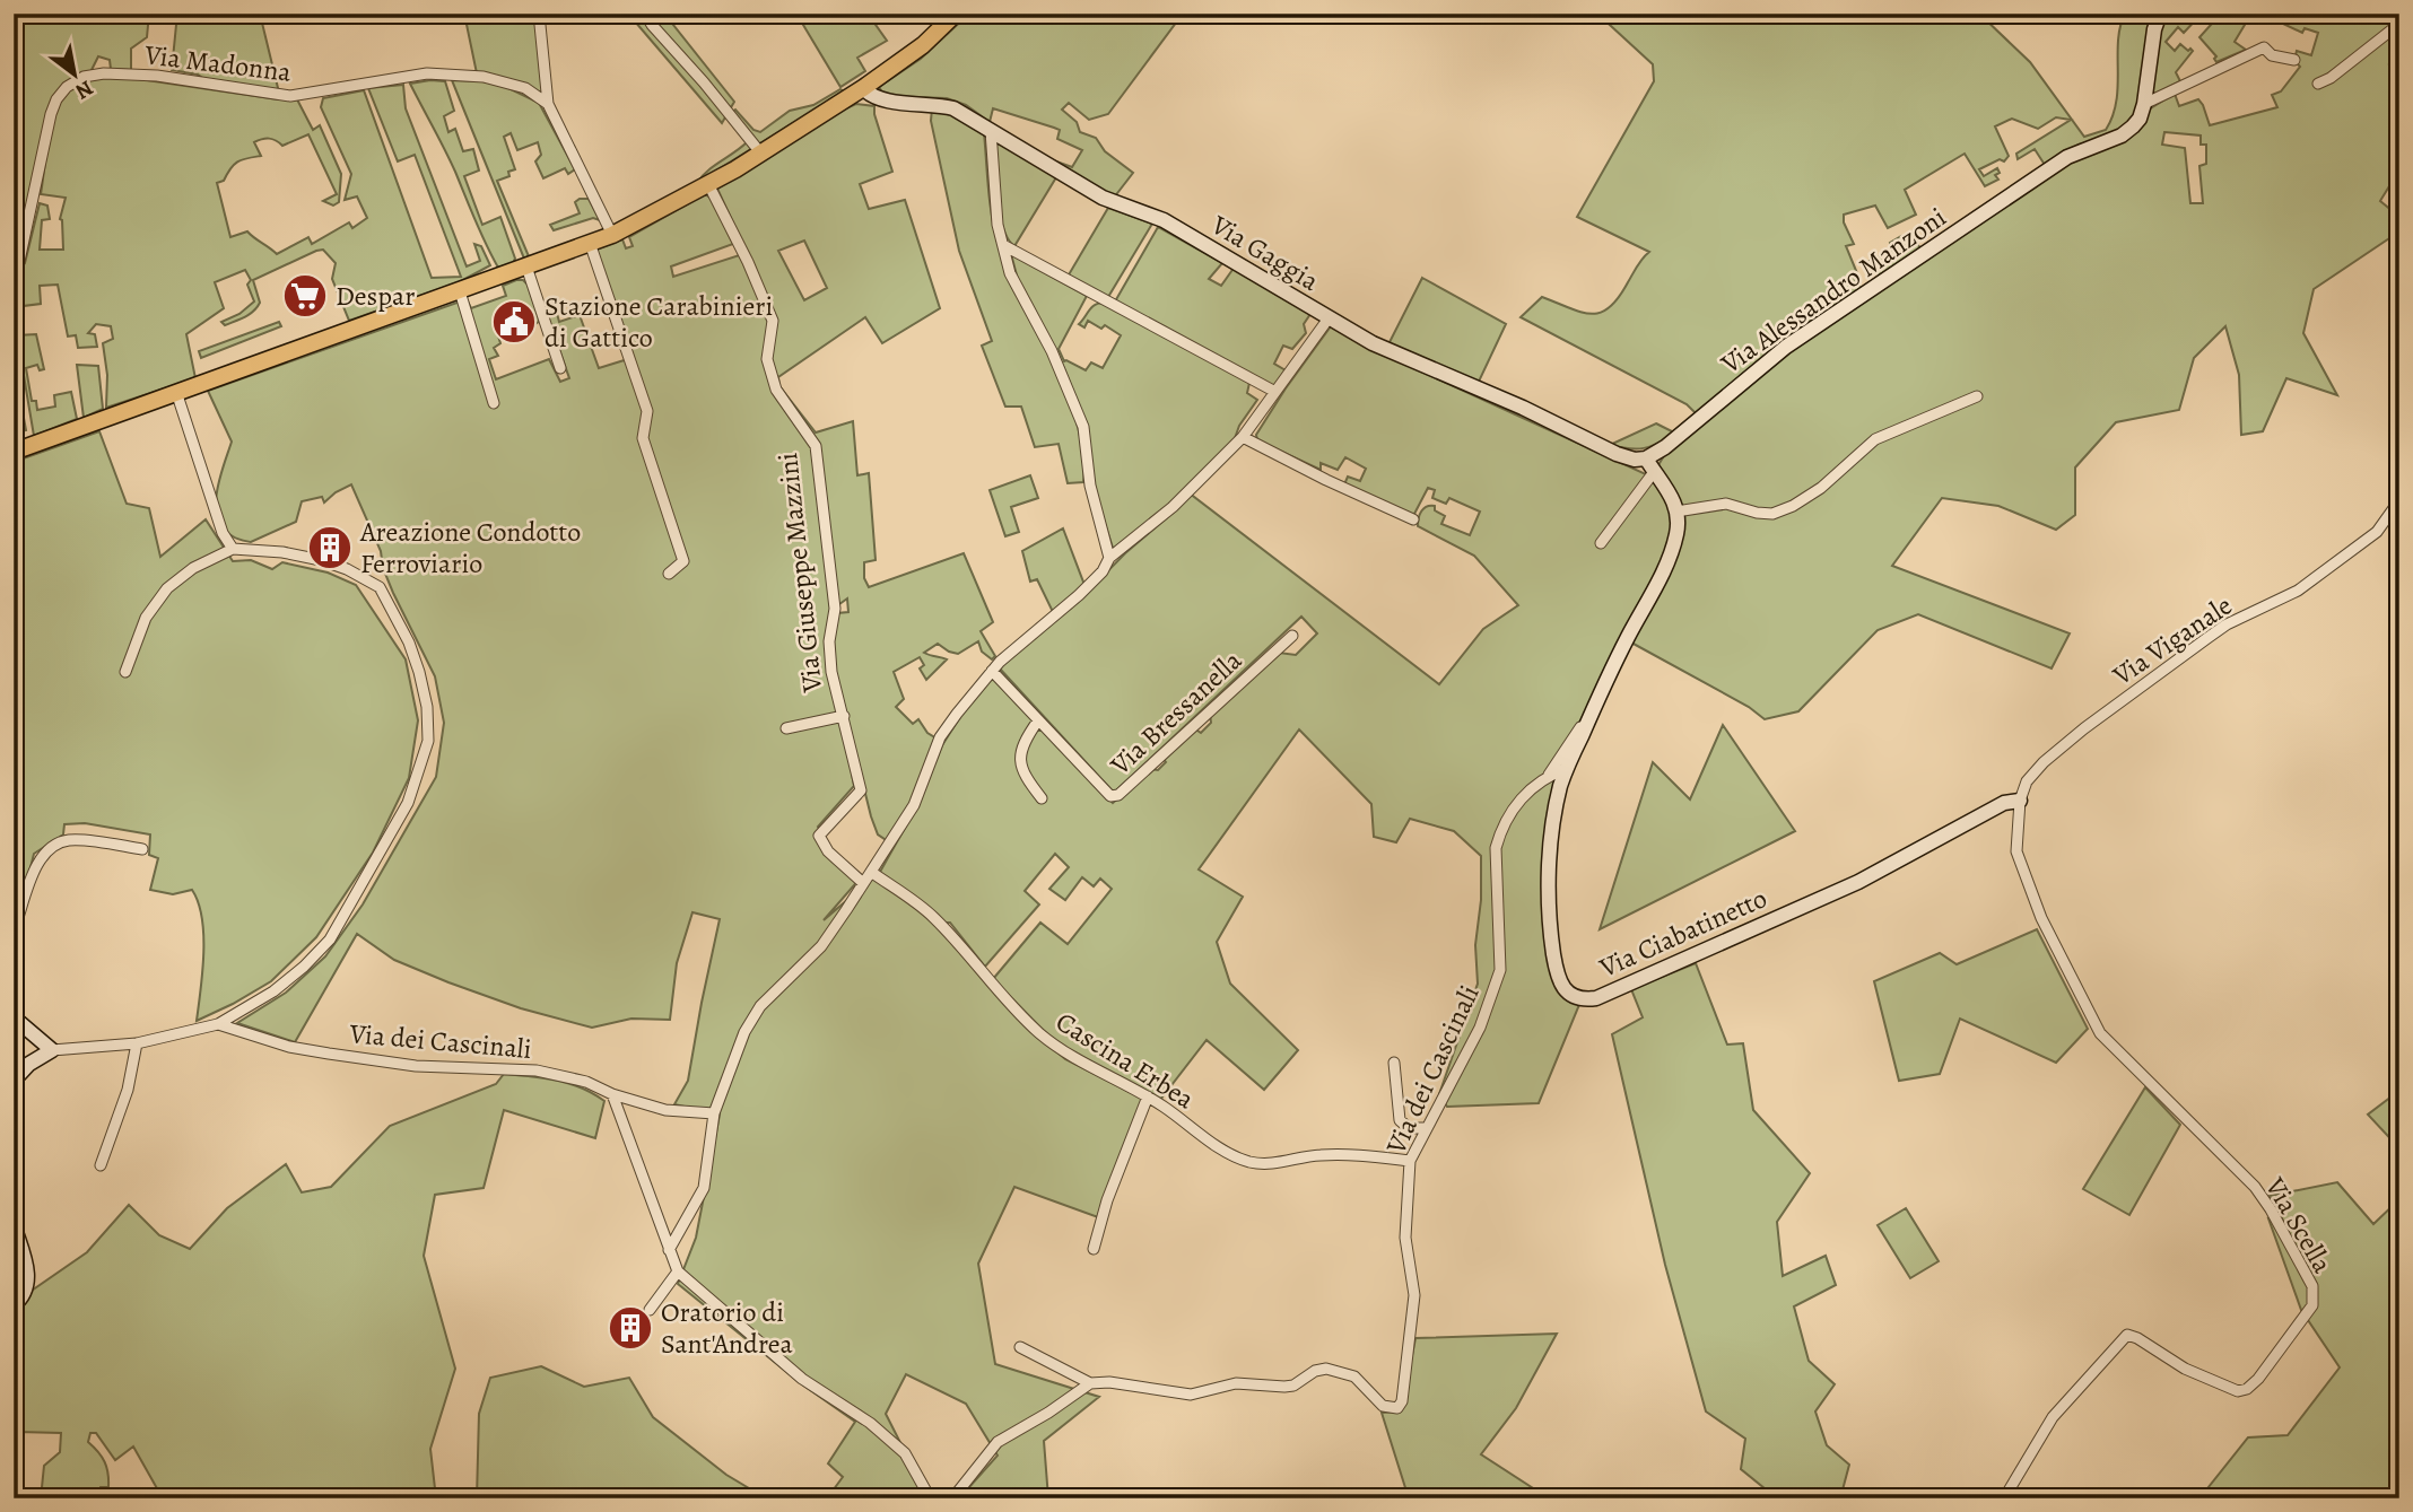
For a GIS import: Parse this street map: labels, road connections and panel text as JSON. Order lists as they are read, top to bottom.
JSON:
{
  "streets": {
    "street": [
      "Via Madonna",
      "Via Gaggia",
      "Via Alessandro Manzoni",
      "Via Giuseppe Mazzini",
      "Via Viganale",
      "Via Bressanella",
      "Via Ciabatinetto",
      "Via dei Cascinali",
      "Cascina Erbea",
      "Via Scella"
    ]
  },
  "crossings": [
    ["Via Gaggia", "Via Alessandro Manzoni"],
    ["Via Viganale", "Via Ciabatinetto"],
    ["Via Viganale", "Via Scella"],
    ["Via Ciabatinetto", "Via dei Cascinali"],
    ["Via Ciabatinetto", "Via Scella"],
    ["Via dei Cascinali", "Cascina Erbea"]
  ],
  "places": {
    "supermarket": ["Despar"],
    "public building": ["Stazione Carabinieri di Gattico"],
    "building": ["Areazione Condotto Ferroviario", "Oratorio di Sant'Andrea"]
  },
  "north": "bottom right"
}
